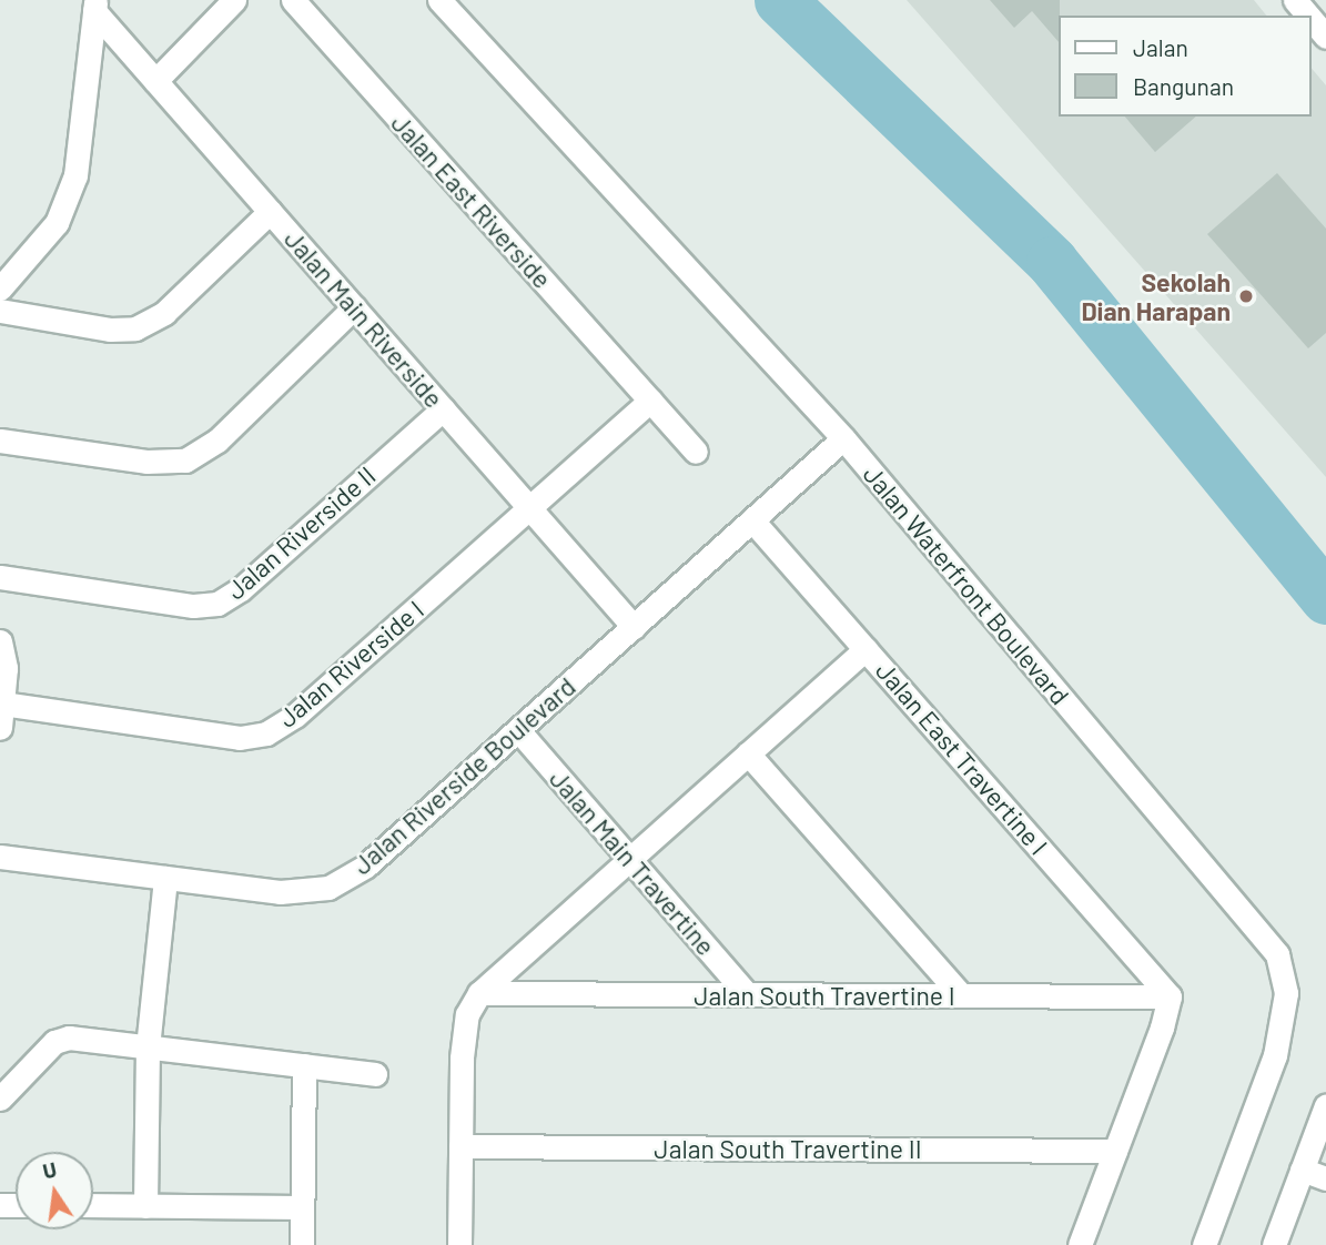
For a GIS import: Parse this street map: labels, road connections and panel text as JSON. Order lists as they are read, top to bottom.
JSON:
{
  "streets": {
    "street": [
      "Jalan East Riverside",
      "Jalan Main Riverside",
      "Jalan Riverside II",
      "Jalan Waterfront Boulevard",
      "Jalan Riverside I",
      "Jalan East Travertine I",
      "Jalan Riverside Boulevard",
      "Jalan Main Travertine",
      "Jalan South Travertine I",
      "Jalan South Travertine II"
    ]
  },
  "crossings": [
    ["Jalan Main Riverside", "Jalan Riverside II"],
    ["Jalan Main Riverside", "Jalan Riverside I"],
    ["Jalan Main Riverside", "Jalan Riverside Boulevard"],
    ["Jalan Waterfront Boulevard", "Jalan Riverside Boulevard"],
    ["Jalan East Travertine I", "Jalan Riverside Boulevard"],
    ["Jalan East Travertine I", "Jalan South Travertine I"],
    ["Jalan Riverside Boulevard", "Jalan Main Travertine"],
    ["Jalan Main Travertine", "Jalan South Travertine I"]
  ],
  "places": ["Sekolah Dian Harapan"],
  "legend": ["Jalan", "Bangunan"],
  "north": "top"
}
